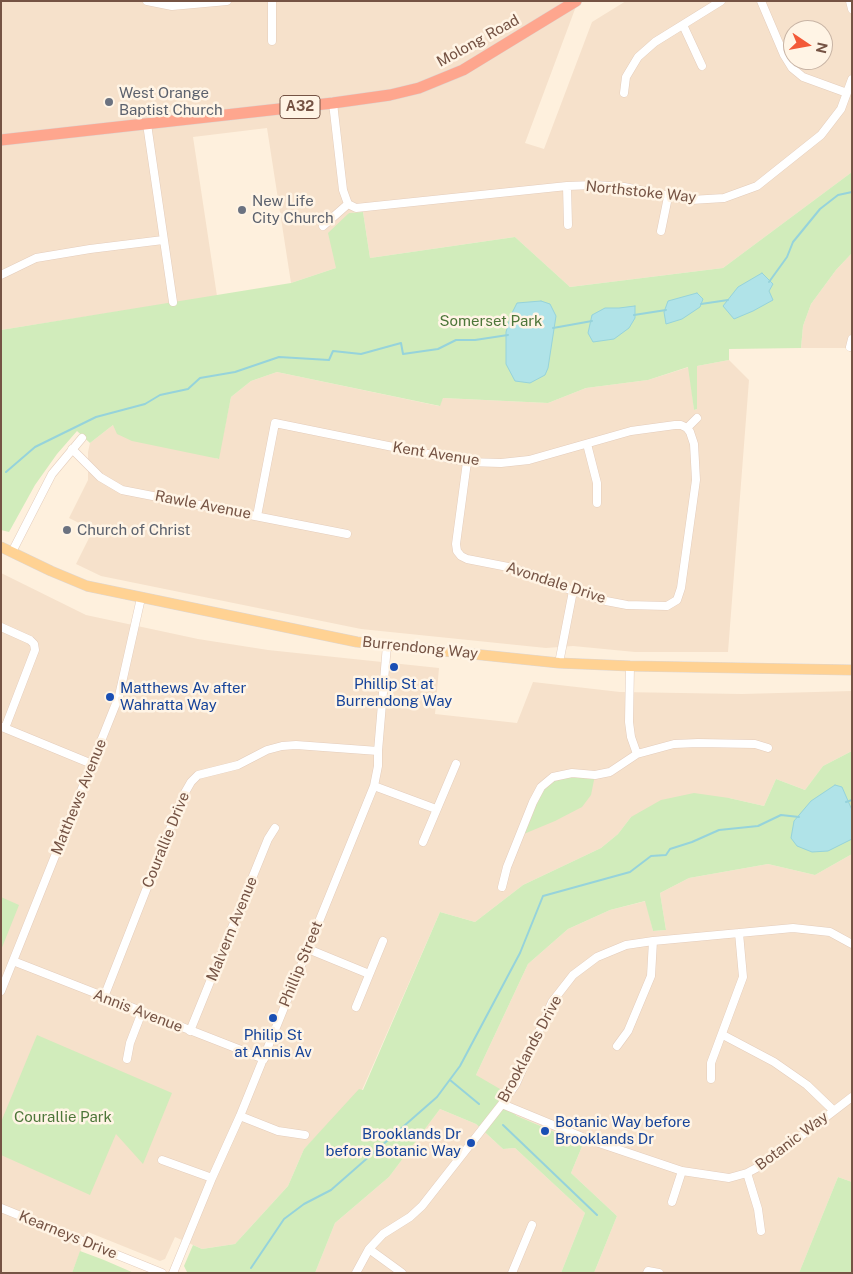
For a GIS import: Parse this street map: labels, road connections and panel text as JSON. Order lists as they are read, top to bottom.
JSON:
{
  "streets": {
    "highway": ["Molong Road", "A32"],
    "main road": ["Burrendong Way"],
    "street": [
      "Northstoke Way",
      "Kent Avenue",
      "Rawle Avenue",
      "Avondale Drive",
      "Matthews Avenue",
      "Courallie Drive",
      "Malvern Avenue",
      "Phillip Street",
      "Annis Avenue",
      "Brooklands Drive",
      "Botanic Way",
      "Kearneys Drive"
    ]
  },
  "crossings": [
    ["Kent Avenue", "Rawle Avenue"],
    ["Kent Avenue", "Avondale Drive"],
    ["Burrendong Way", "Matthews Avenue"],
    ["Burrendong Way", "Phillip Street"],
    ["Matthews Avenue", "Annis Avenue"],
    ["Courallie Drive", "Phillip Street"],
    ["Courallie Drive", "Annis Avenue"],
    ["Malvern Avenue", "Annis Avenue"],
    ["Phillip Street", "Annis Avenue"],
    ["Brooklands Drive", "Botanic Way"]
  ],
  "parks": ["Somerset Park", "Courallie Park"],
  "places": [
    "West Orange Baptist Church",
    "New Life City Church",
    "Church of Christ",
    "Phillip St at Burrendong Way",
    "Matthews Av after Wahratta Way",
    "Philip St at Annis Av",
    "Botanic Way before Brooklands Dr",
    "Brooklands Dr before Botanic Way"
  ],
  "north": "right"
}
